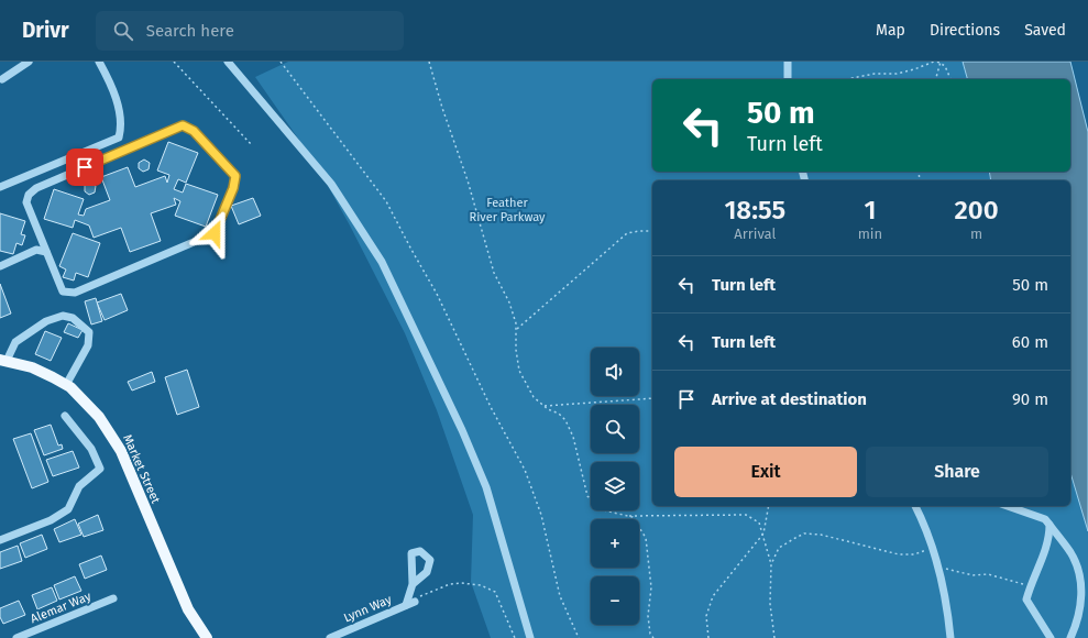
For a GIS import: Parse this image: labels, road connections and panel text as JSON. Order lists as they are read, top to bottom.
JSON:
{
  "streets": {
    "main road": ["Market Street"],
    "street": ["Alemar Way", "Lynn Way"]
  },
  "parks": ["Feather River Parkway"],
  "page": {
    "header": "Drivr",
    "search": "Search here",
    "nav": ["Map", "Directions", "Saved"],
    "turn": ["50 m", "Turn left"],
    "eta": [
      "18:55",
      "Arrival",
      "1",
      "min",
      "200",
      "m"
    ],
    "list": [
      {
        "name": "Turn left",
        "value": "50 m"
      },
      {
        "name": "Turn left",
        "value": "60 m"
      },
      {
        "name": "Arrive at destination",
        "value": "90 m"
      }
    ],
    "map_buttons": ["+", "−"],
    "buttons": ["Exit", "Share"]
  }
}
